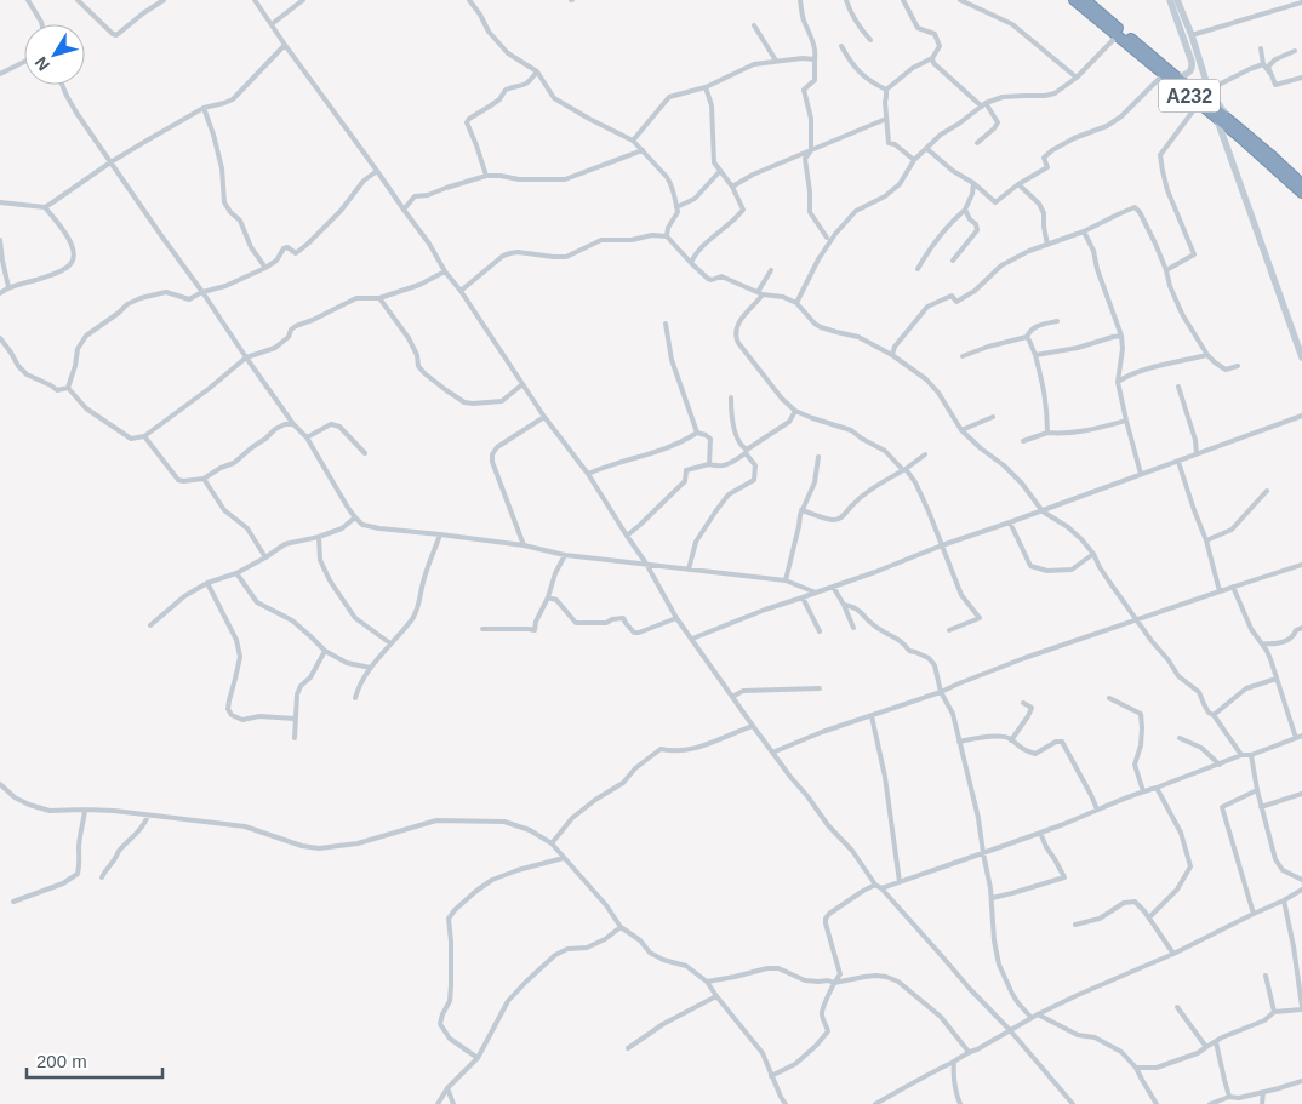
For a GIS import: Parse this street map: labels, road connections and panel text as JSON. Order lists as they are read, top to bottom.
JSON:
{
  "streets": {
    "highway": ["A232"]
  },
  "scale_bar": "200 m",
  "north": "bottom left"
}
